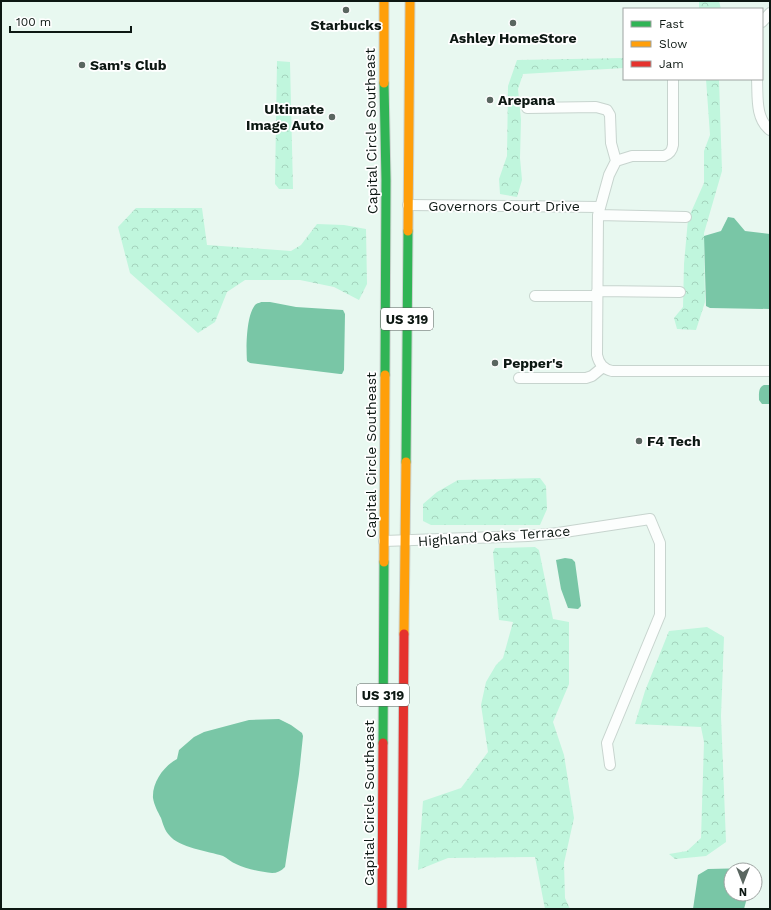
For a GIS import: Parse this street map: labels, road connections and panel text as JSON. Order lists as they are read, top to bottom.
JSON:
{
  "streets": {
    "main road": ["Capital Circle Southeast", "US 319"],
    "street": ["Governors Court Drive", "Highland Oaks Terrace"]
  },
  "crossings": [
    ["Capital Circle Southeast", "Highland Oaks Terrace"],
    ["Governors Court Drive", "US 319"],
    ["US 319", "Highland Oaks Terrace"]
  ],
  "places": [
    "Starbucks",
    "Ashley HomeStore",
    "Sam's Club",
    "Arepana",
    "Ultimate Image Auto",
    "Pepper's",
    "F4 Tech"
  ],
  "legend": ["Fast", "Slow", "Jam"],
  "scale_bar": "100 m",
  "north": "bottom"
}
